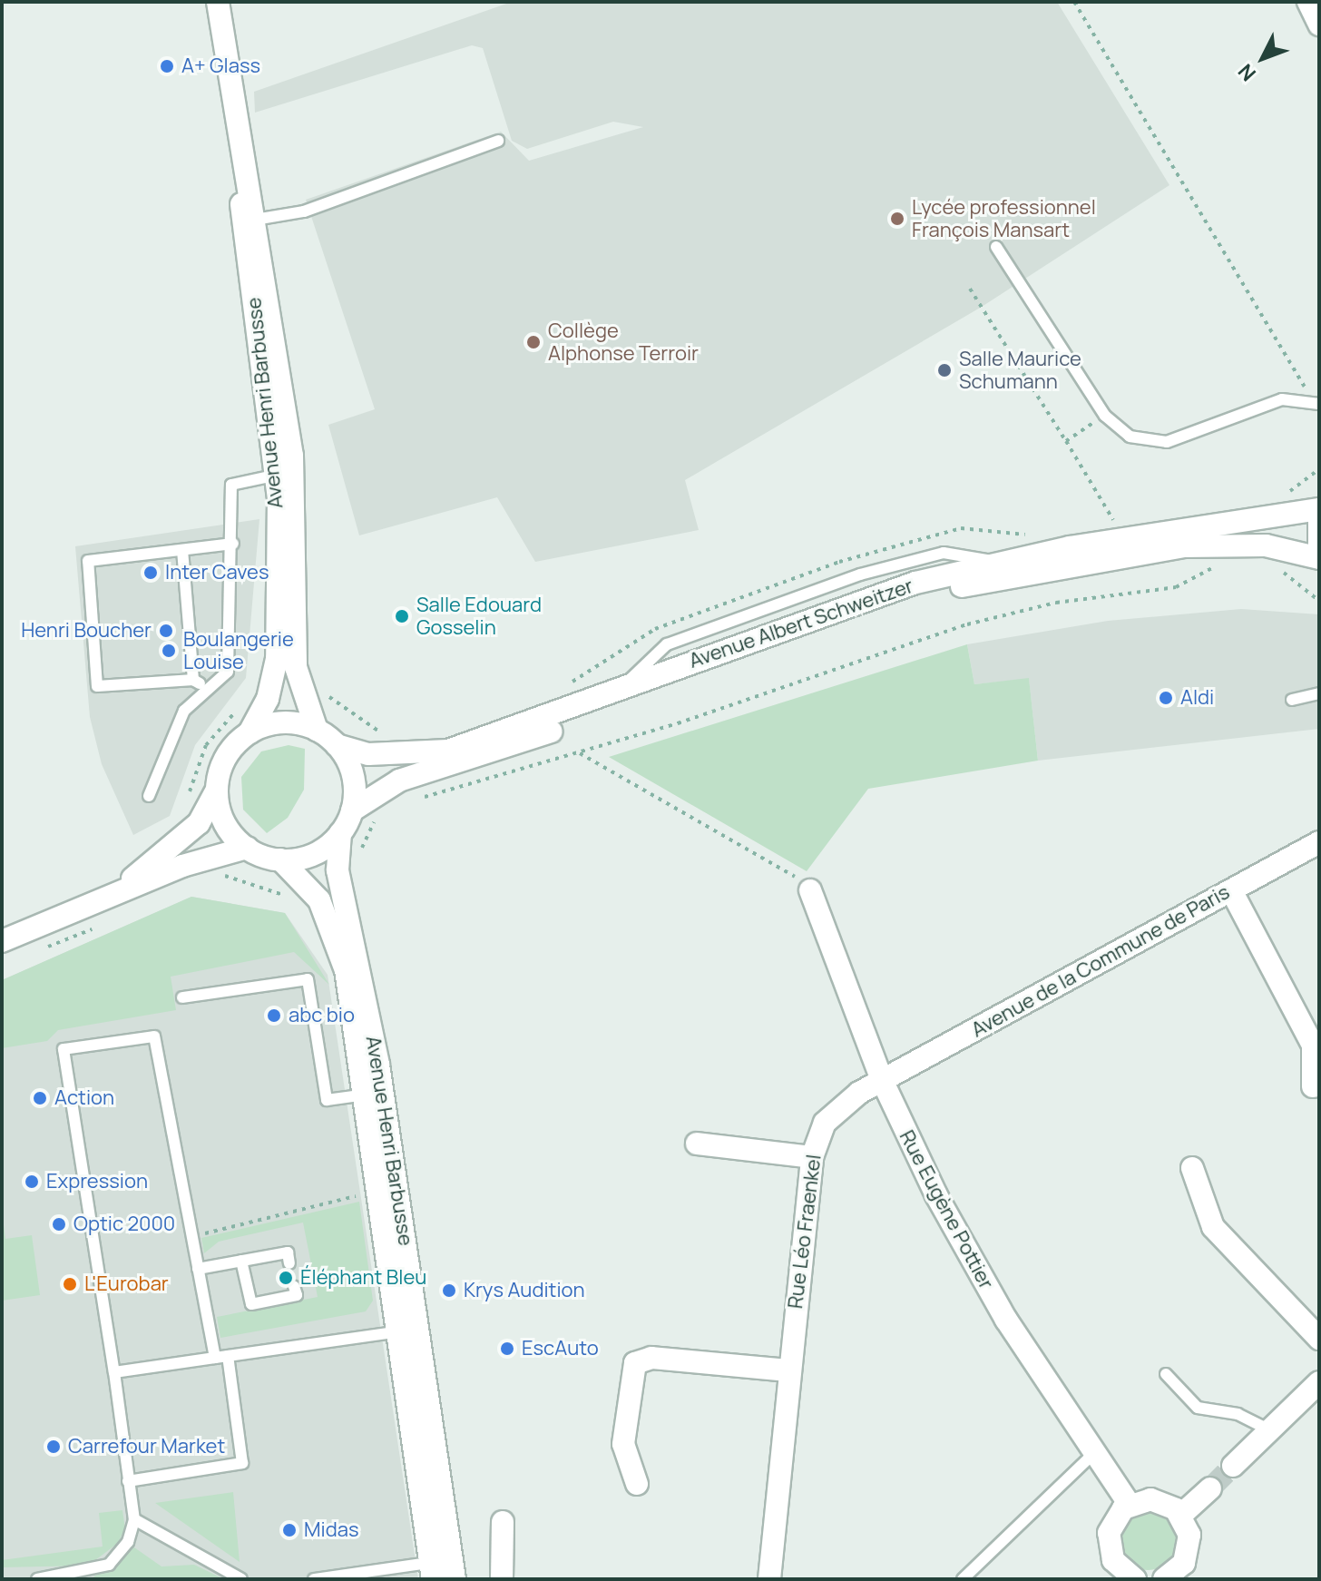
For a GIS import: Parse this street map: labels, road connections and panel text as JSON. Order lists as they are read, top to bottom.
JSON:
{
  "streets": {
    "street": [
      "Avenue Henri Barbusse",
      "Avenue Albert Schweitzer",
      "Avenue de la Commune de Paris",
      "Rue Eugène Pottier",
      "Rue Léo Fraenkel"
    ]
  },
  "crossings": [
    ["Avenue Henri Barbusse", "Avenue Albert Schweitzer"],
    ["Avenue de la Commune de Paris", "Rue Eugène Pottier"],
    ["Avenue de la Commune de Paris", "Rue Léo Fraenkel"],
    ["Rue Eugène Pottier", "Rue Léo Fraenkel"]
  ],
  "places": [
    "A+ Glass",
    "Lycée professionnel François Mansart",
    "Collège Alphonse Terroir",
    "Salle Maurice Schumann",
    "Inter Caves",
    "Salle Edouard Gosselin",
    "Henri Boucher",
    "Boulangerie Louise",
    "Aldi",
    "abc bio",
    "Action",
    "Expression",
    "Optic 2000",
    "Éléphant Bleu",
    "L'Eurobar",
    "Krys Audition",
    "EscAuto",
    "Carrefour Market",
    "Midas"
  ],
  "north": "bottom left"
}
